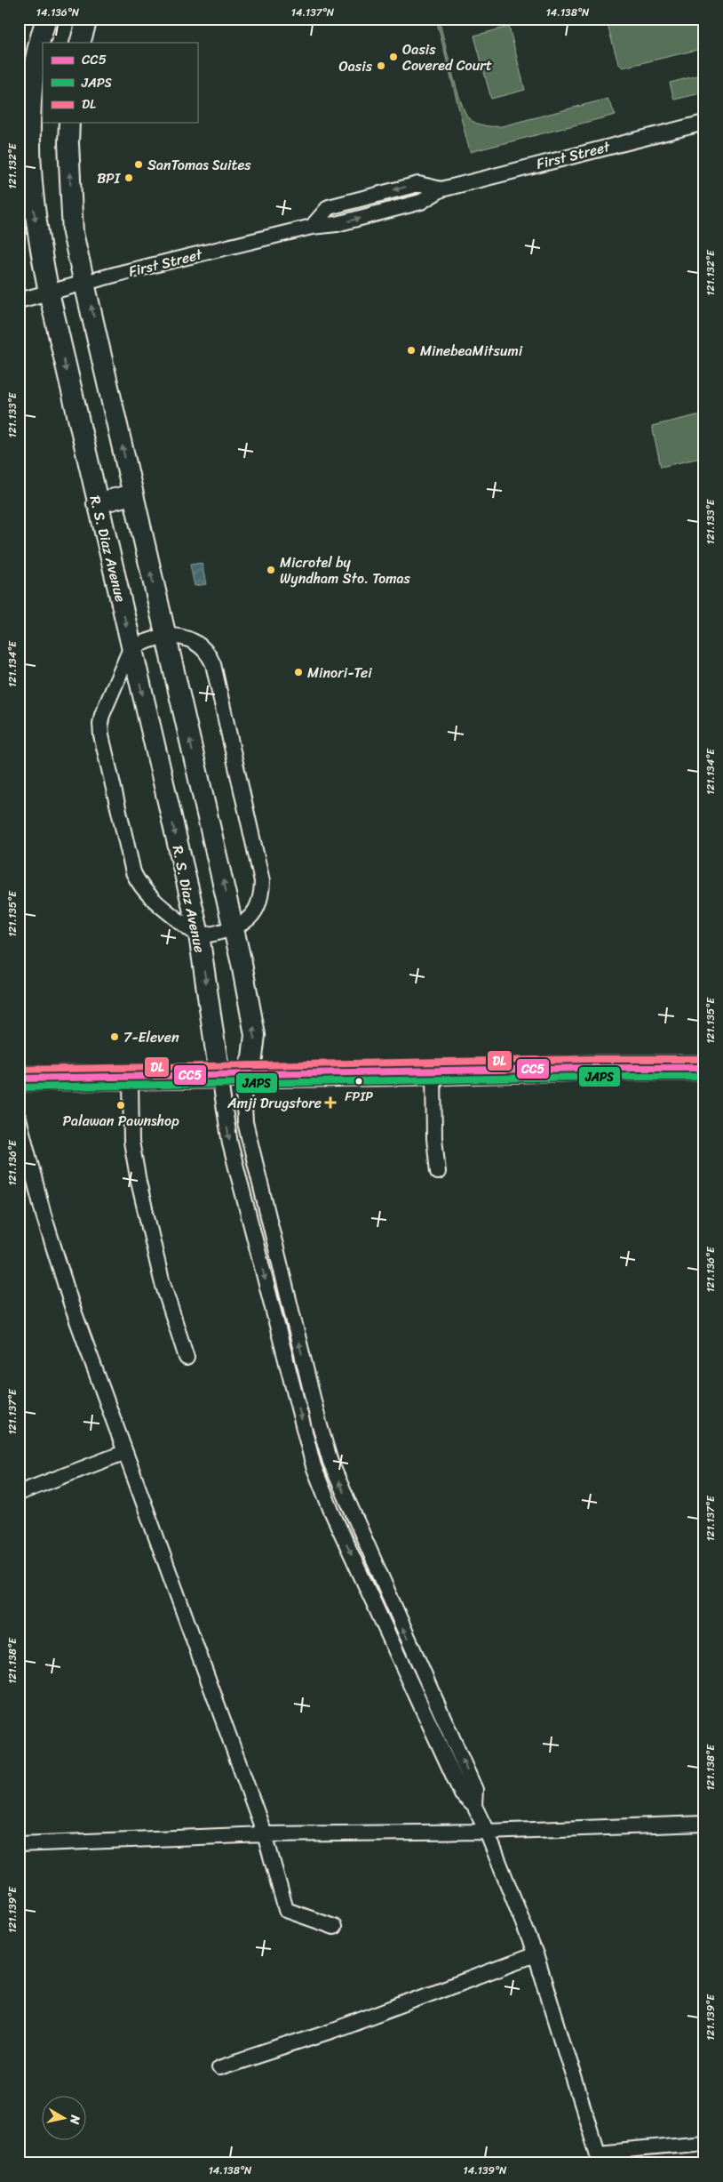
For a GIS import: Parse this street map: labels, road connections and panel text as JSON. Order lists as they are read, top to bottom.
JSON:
{
  "streets": {
    "street": ["First Street", "R. S. Diaz Avenue"]
  },
  "crossings": [
    ["First Street", "R. S. Diaz Avenue"]
  ],
  "places": {
    "other": [
      "Oasis Covered Court",
      "Oasis",
      "SanTomas Suites",
      "BPI",
      "MinebeaMitsumi",
      "Microtel by Wyndham Sto. Tomas",
      "Minori-Tei",
      "7-Eleven",
      "FPIP",
      "Palawan Pawnshop"
    ],
    "health": ["Amji Drugstore"]
  },
  "lines": ["transit line DL", "transit line CC5", "transit line JAPS"],
  "legend": ["CC5", "JAPS", "DL"],
  "north": "right",
  "coordinates": [
    "14.136°N",
    "14.137°N",
    "14.138°N",
    "121.132°E",
    "121.133°E",
    "121.134°E",
    "121.135°E",
    "121.136°E",
    "121.137°E",
    "121.138°E",
    "121.139°E",
    "14.139°N"
  ]
}
